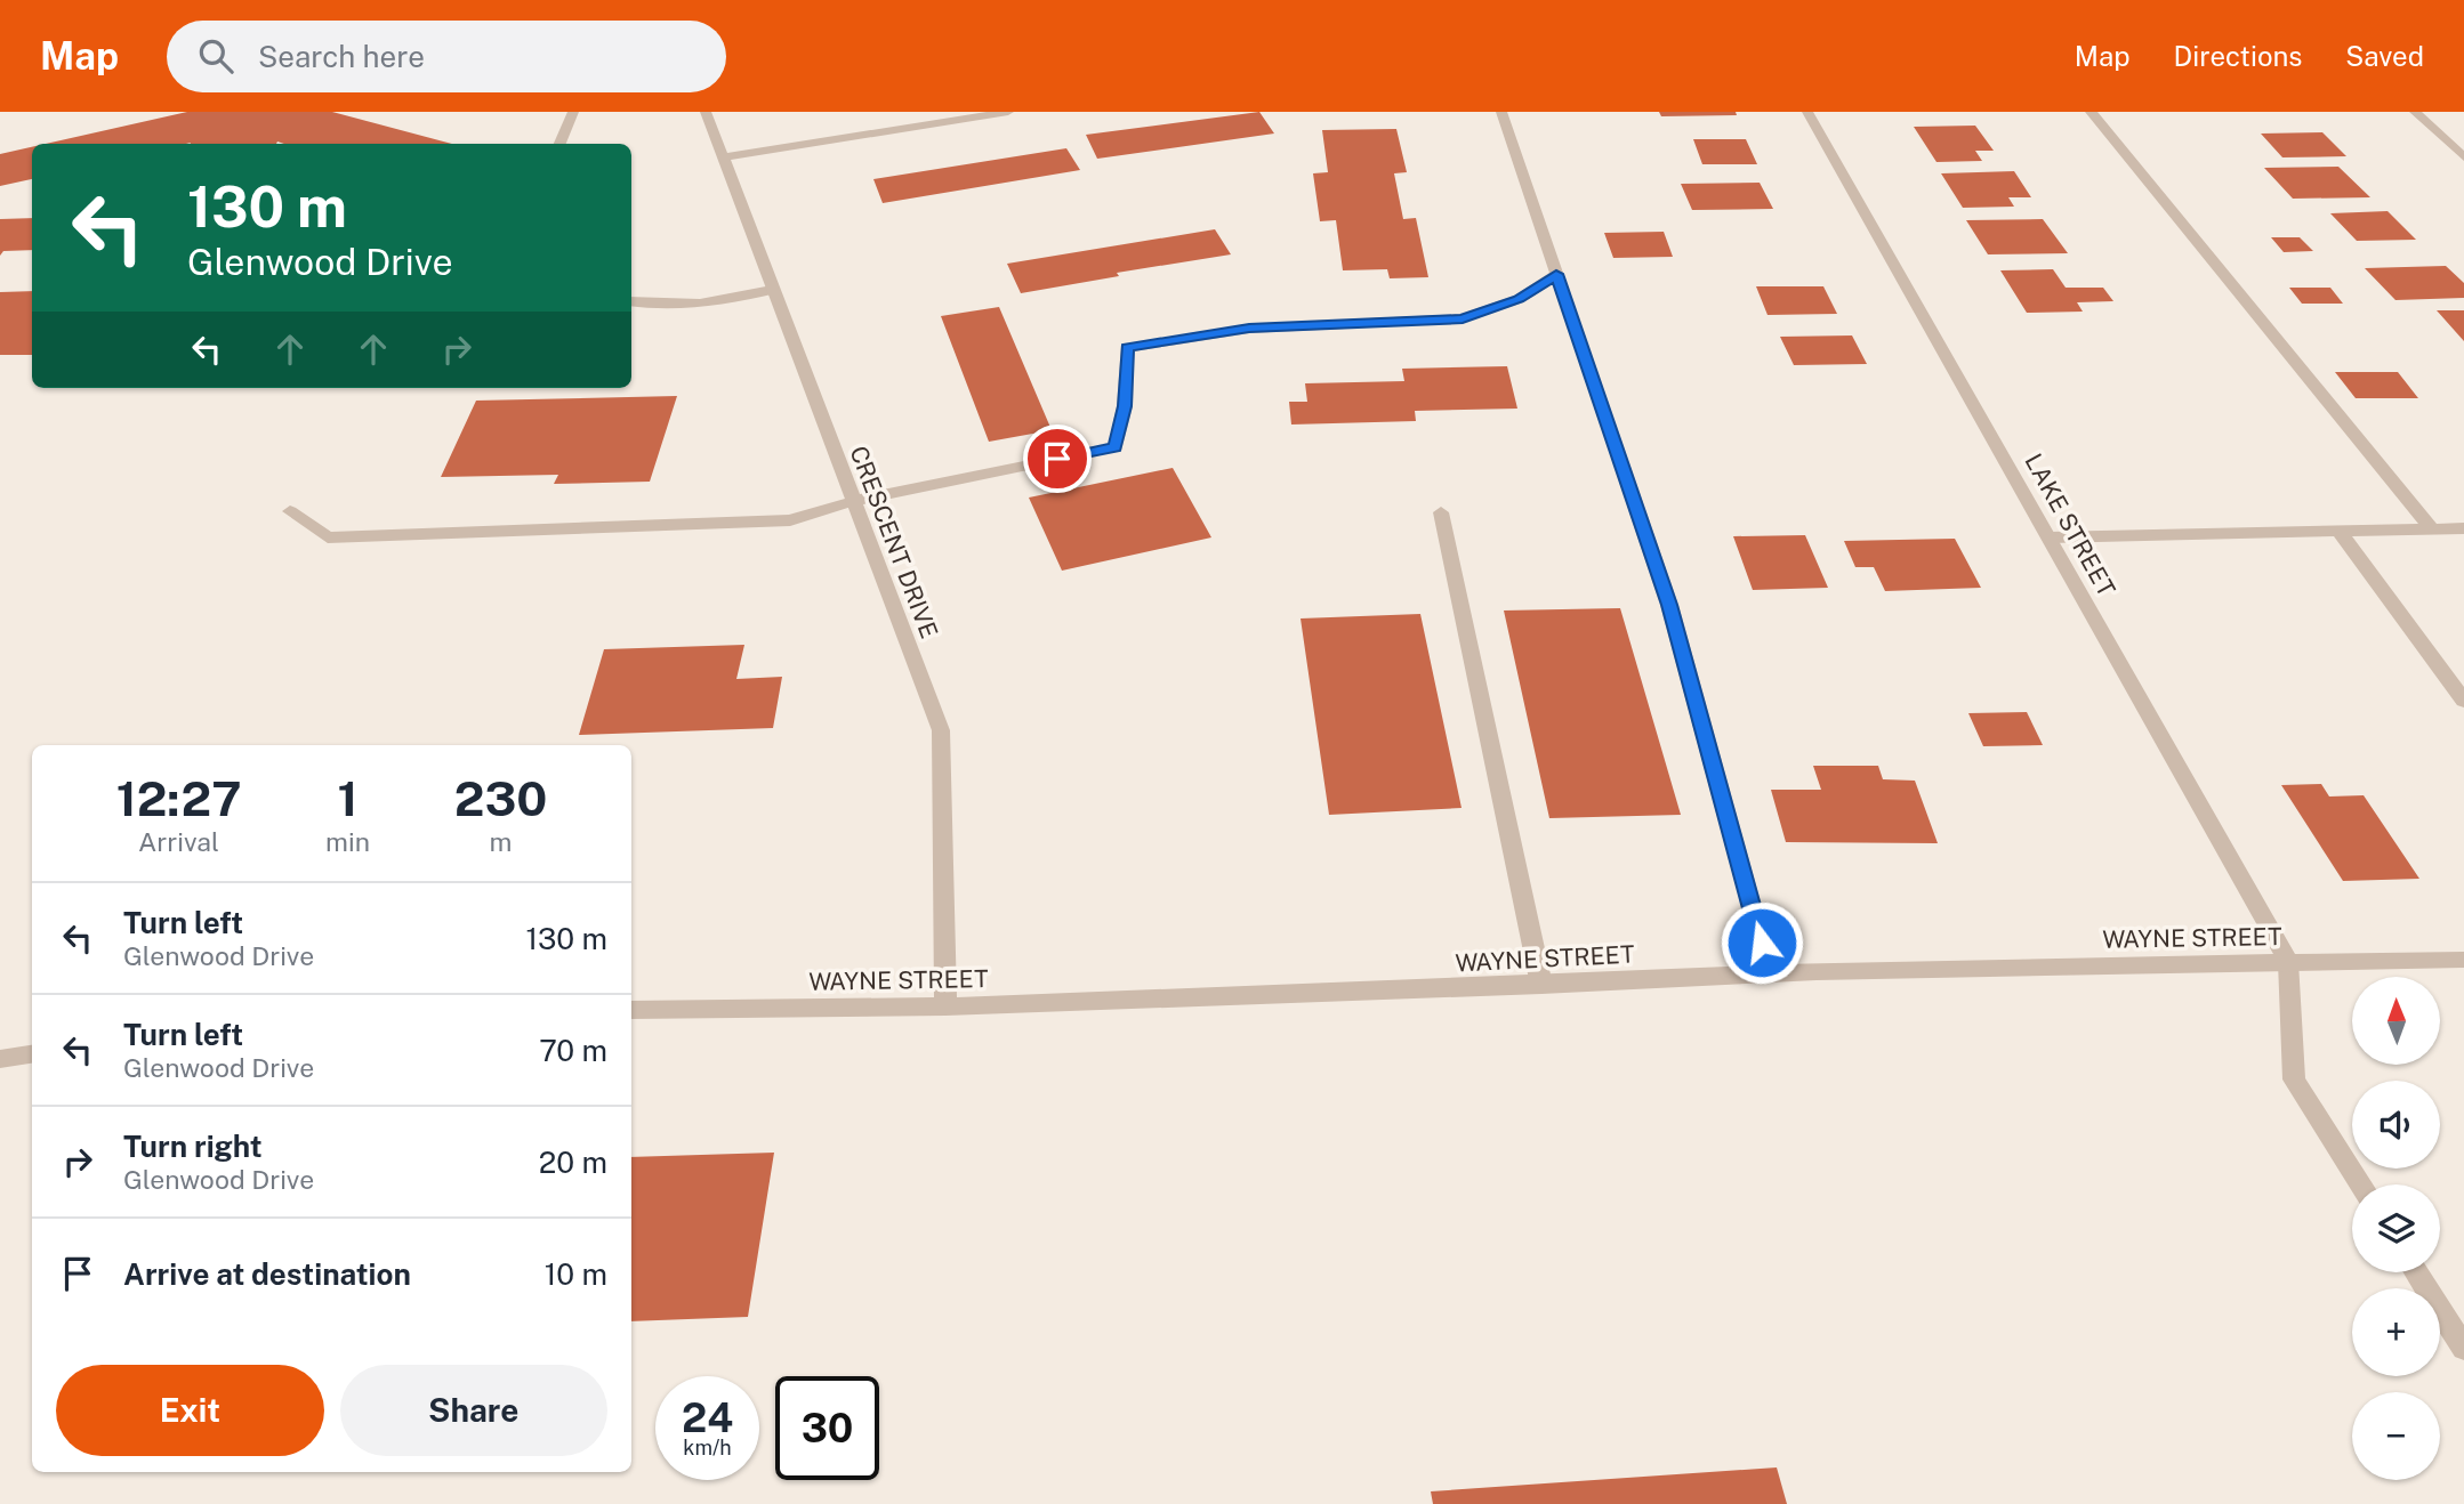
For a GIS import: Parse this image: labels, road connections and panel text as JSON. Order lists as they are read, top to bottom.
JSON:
{
  "streets": {
    "street": ["LAKE STREET", "CRESCENT DRIVE", "WAYNE STREET"]
  },
  "crossings": [
    ["LAKE STREET", "WAYNE STREET"],
    ["CRESCENT DRIVE", "WAYNE STREET"]
  ],
  "north": "top",
  "page": {
    "header": "Map",
    "search": "Search here",
    "nav": ["Map", "Directions", "Saved"],
    "turn": ["130 m", "Glenwood Drive"],
    "eta": [
      "12:27",
      "Arrival",
      "1",
      "min",
      "230",
      "m"
    ],
    "list": [
      {
        "name": "Turn left",
        "note": "Glenwood Drive",
        "value": "130 m"
      },
      {
        "name": "Turn left",
        "note": "Glenwood Drive",
        "value": "70 m"
      },
      {
        "name": "Turn right",
        "note": "Glenwood Drive",
        "value": "20 m"
      },
      {
        "name": "Arrive at destination",
        "value": "10 m"
      }
    ],
    "map_buttons": ["+", "−"],
    "buttons": ["Exit", "Share"],
    "speed": "24 km/h",
    "limit": "30"
  }
}
